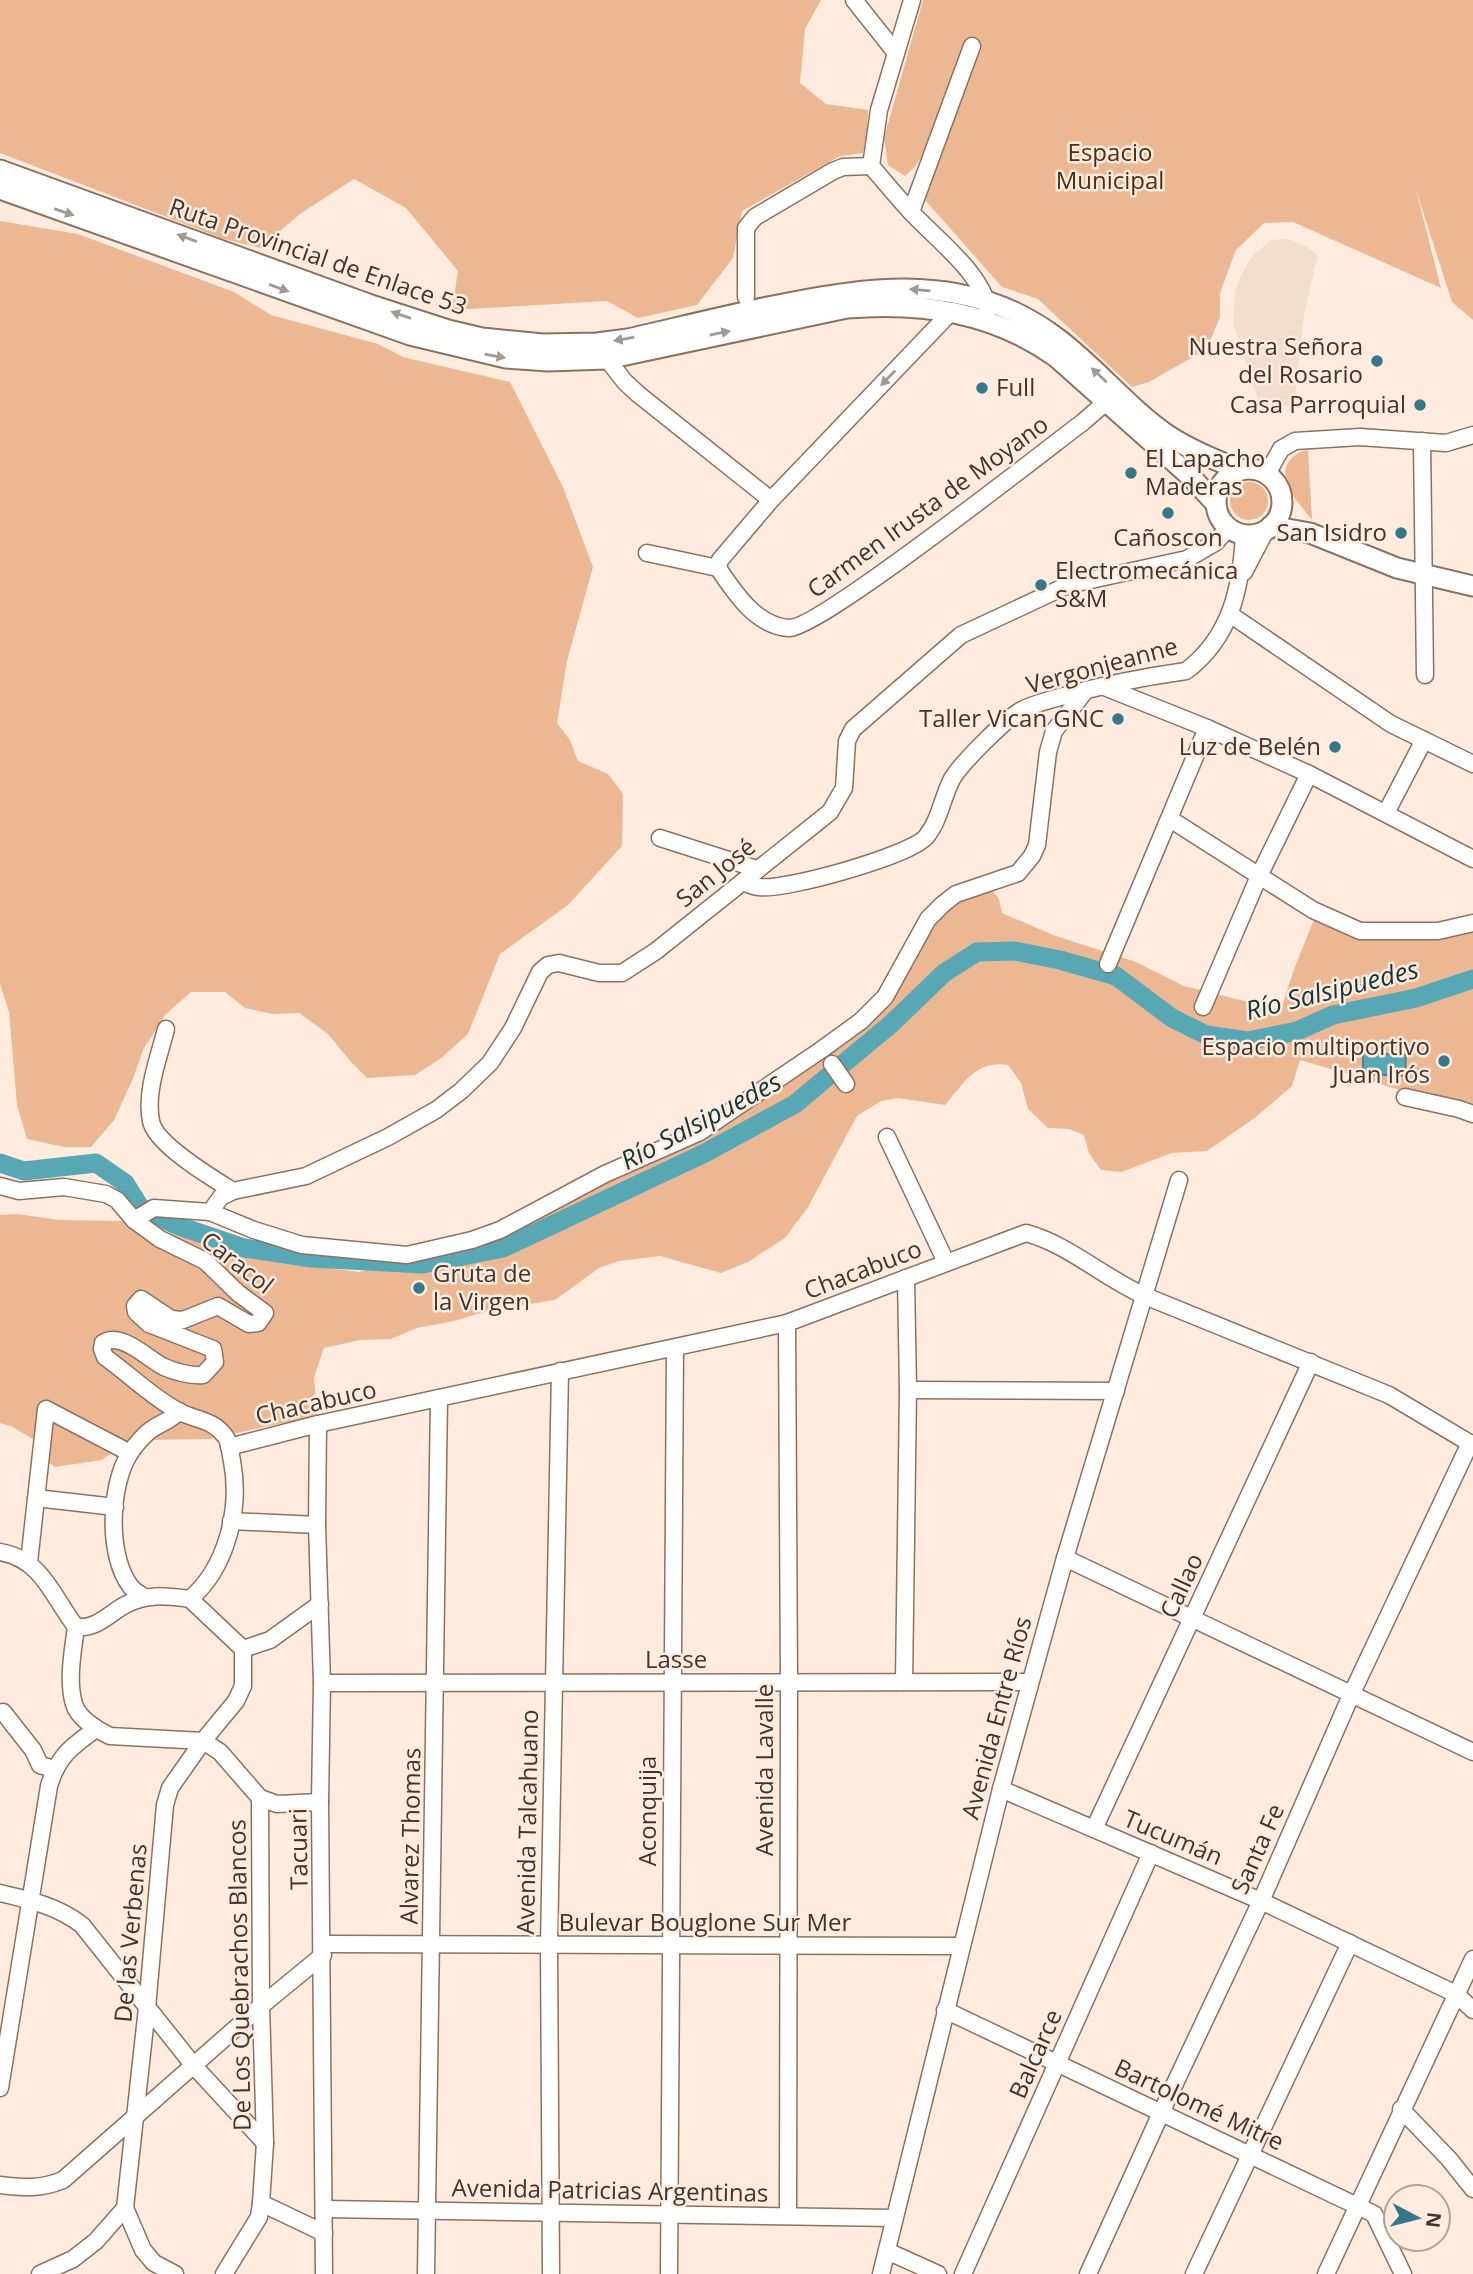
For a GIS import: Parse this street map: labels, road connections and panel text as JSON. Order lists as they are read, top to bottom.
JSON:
{
  "streets": {
    "main road": ["Ruta Provincial de Enlace 53"],
    "street": [
      "Carmen Irusta de Moyano",
      "Vergonjeanne",
      "San José",
      "Caracol",
      "Chacabuco",
      "Callao",
      "Lasse",
      "Avenida Entre Ríos",
      "Avenida Lavalle",
      "Aconquija",
      "Avenida Talcahuano",
      "Alvarez Thomas",
      "Tucumán",
      "Tacuari",
      "Santa Fe",
      "Bulevar Bouglone Sur Mer",
      "De las Verbenas",
      "De Los Quebrachos Blancos",
      "Balcarce",
      "Bartolomé Mitre",
      "Avenida Patricias Argentinas"
    ]
  },
  "crossings": [
    ["Ruta Provincial de Enlace 53", "Carmen Irusta de Moyano"],
    ["Ruta Provincial de Enlace 53", "Vergonjeanne"],
    ["Ruta Provincial de Enlace 53", "San José"],
    ["Vergonjeanne", "San José"],
    ["Caracol", "Chacabuco"],
    ["Chacabuco", "Callao"],
    ["Chacabuco", "Avenida Entre Ríos"],
    ["Chacabuco", "Avenida Lavalle"],
    ["Chacabuco", "Aconquija"],
    ["Chacabuco", "Avenida Talcahuano"],
    ["Chacabuco", "Alvarez Thomas"],
    ["Chacabuco", "Tacuari"],
    ["Chacabuco", "Santa Fe"],
    ["Callao", "Tucumán"],
    ["Lasse", "Avenida Entre Ríos"],
    ["Lasse", "Avenida Lavalle"],
    ["Lasse", "Aconquija"],
    ["Lasse", "Avenida Talcahuano"],
    ["Lasse", "Alvarez Thomas"],
    ["Lasse", "Tacuari"],
    ["Avenida Entre Ríos", "Tucumán"],
    ["Avenida Entre Ríos", "Bulevar Bouglone Sur Mer"],
    ["Avenida Entre Ríos", "Bartolomé Mitre"],
    ["Avenida Entre Ríos", "Avenida Patricias Argentinas"],
    ["Avenida Lavalle", "Bulevar Bouglone Sur Mer"],
    ["Avenida Lavalle", "Avenida Patricias Argentinas"],
    ["Aconquija", "Bulevar Bouglone Sur Mer"],
    ["Aconquija", "Avenida Patricias Argentinas"],
    ["Avenida Talcahuano", "Bulevar Bouglone Sur Mer"],
    ["Avenida Talcahuano", "Avenida Patricias Argentinas"],
    ["Alvarez Thomas", "Bulevar Bouglone Sur Mer"],
    ["Alvarez Thomas", "Avenida Patricias Argentinas"],
    ["Tucumán", "Santa Fe"],
    ["Tucumán", "Balcarce"],
    ["Tacuari", "Bulevar Bouglone Sur Mer"],
    ["Tacuari", "Avenida Patricias Argentinas"],
    ["Santa Fe", "Bartolomé Mitre"],
    ["De las Verbenas", "De Los Quebrachos Blancos"],
    ["Balcarce", "Bartolomé Mitre"]
  ],
  "water": ["Río Salsipuedes"],
  "parks": ["Espacio Municipal"],
  "places": [
    "Nuestra Señora del Rosario",
    "Full",
    "Casa Parroquial",
    "El Lapacho Maderas",
    "Cañoscon",
    "San Isidro",
    "Electromecánica S&M",
    "Taller Vican GNC",
    "Luz de Belén",
    "Espacio multiportivo Juan Irós",
    "Gruta de la Virgen"
  ],
  "north": "right"
}
